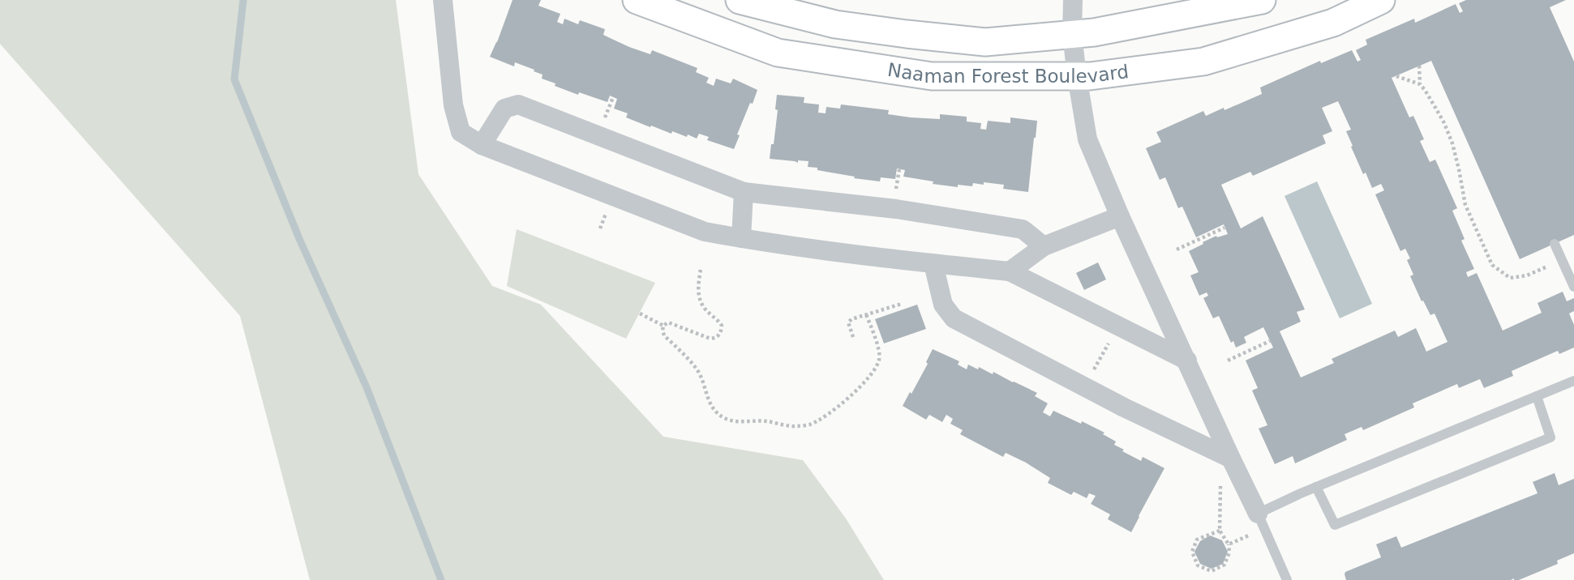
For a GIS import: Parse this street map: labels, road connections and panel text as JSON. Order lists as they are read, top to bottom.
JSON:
{
  "streets": {
    "street": ["Naaman Forest Boulevard"]
  }
}
